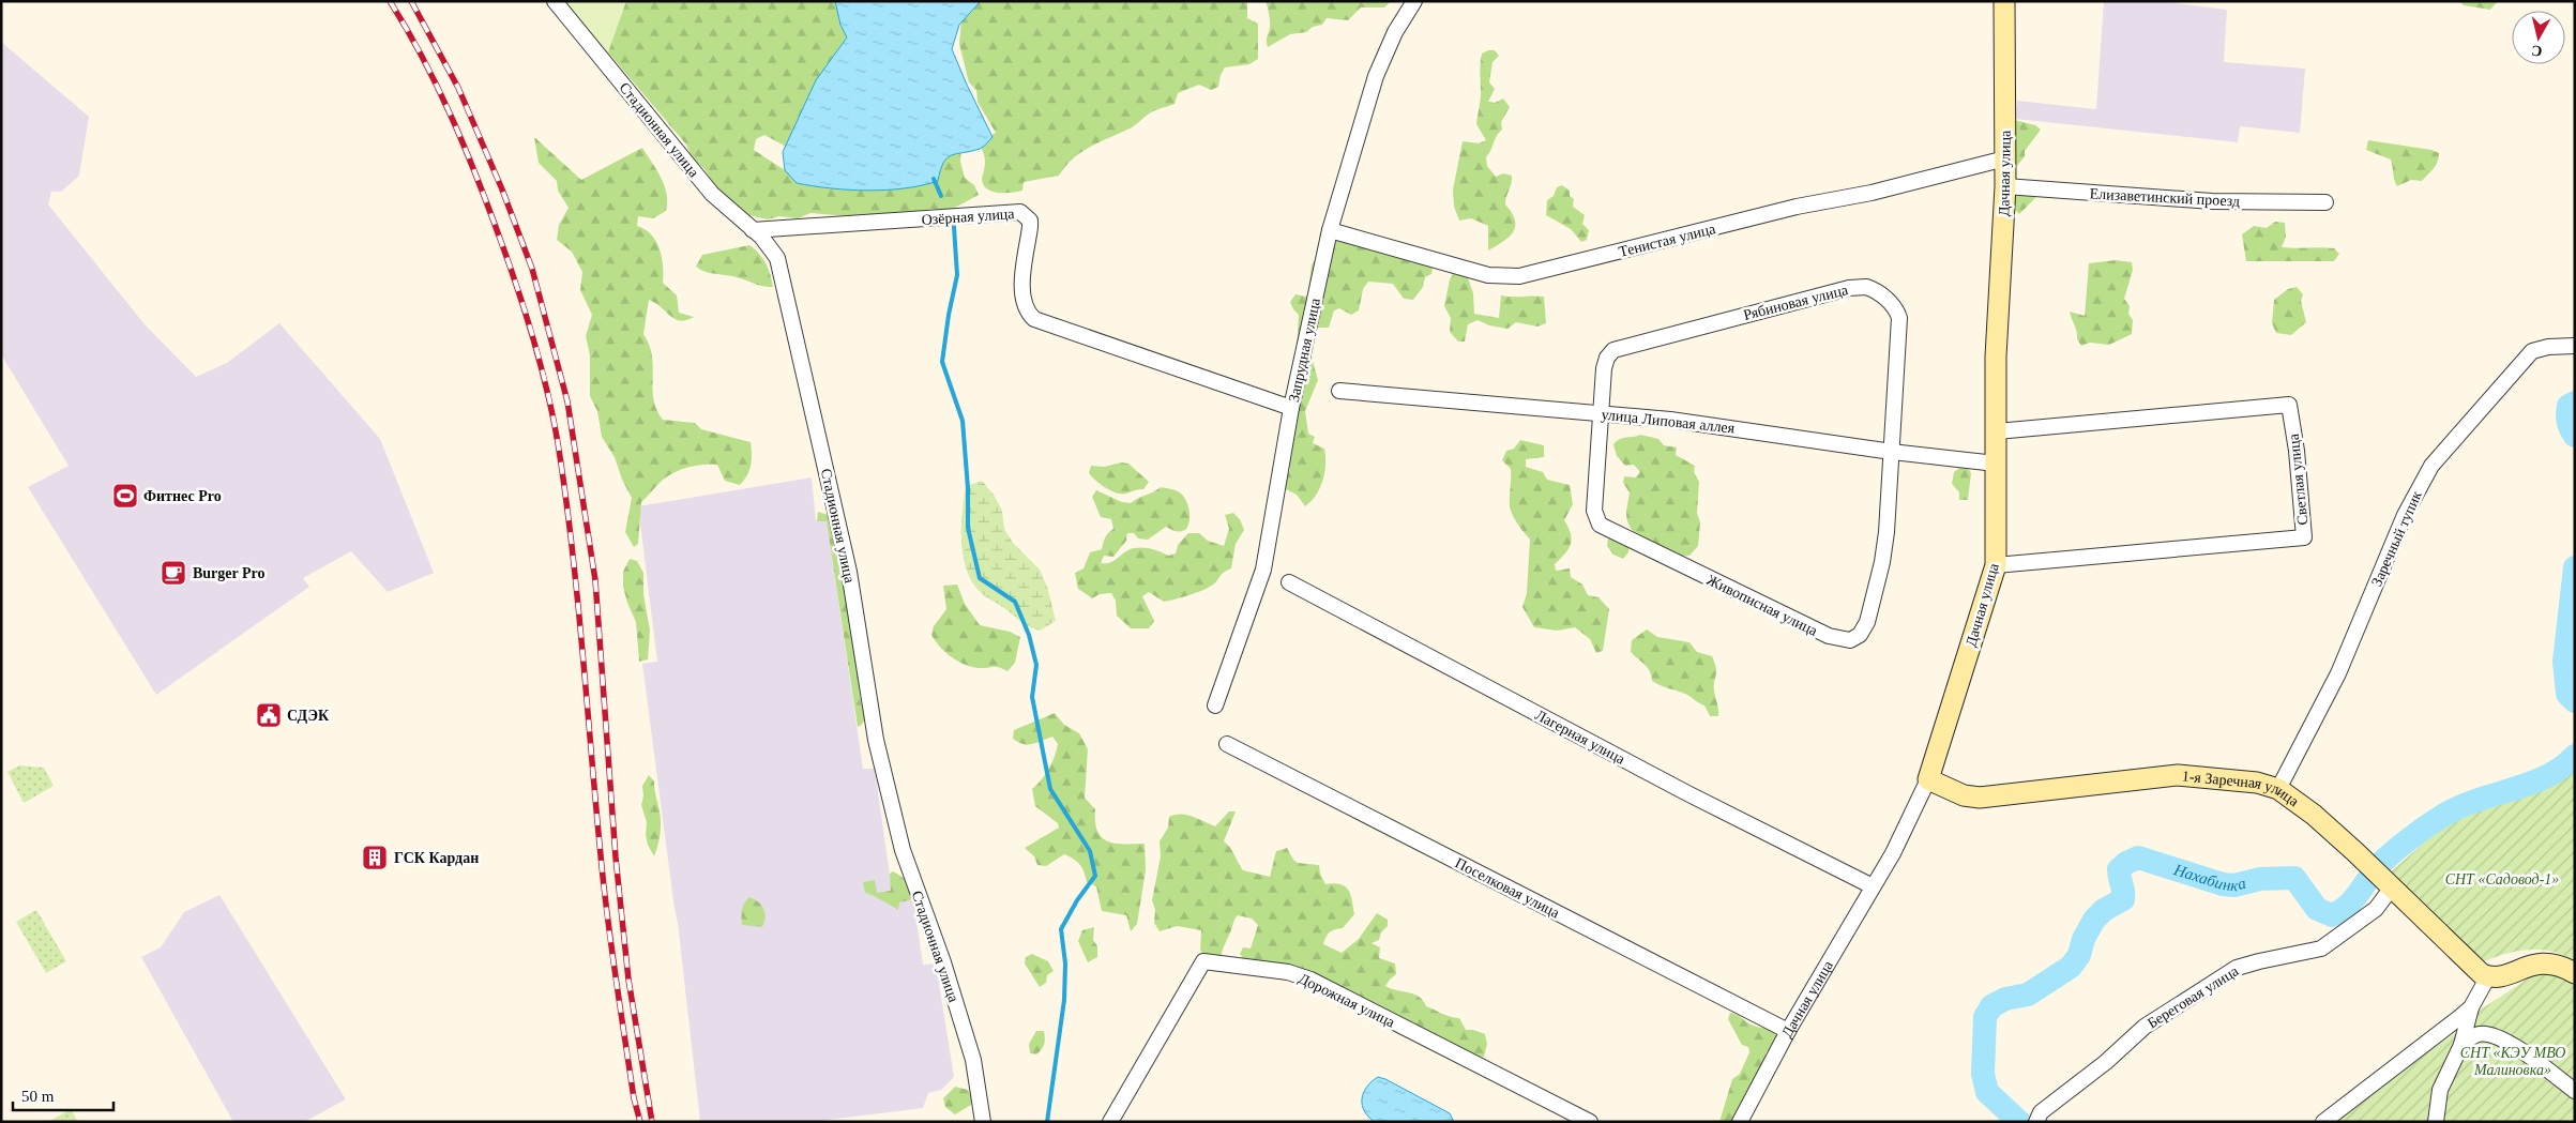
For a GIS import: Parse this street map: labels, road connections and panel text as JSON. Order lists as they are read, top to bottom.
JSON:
{
  "streets": {
    "street": [
      "Стадионная улица",
      "Дачная улица",
      "Елизаветинский проезд",
      "Озёрная улица",
      "Тенистая улица",
      "Рябиновая улица",
      "Запрудная улица",
      "улица Липовая аллея",
      "Светлая улица",
      "Заречный тупик",
      "Живописная улица",
      "Лагерная улица",
      "1-я Заречная улица",
      "Поселковая улица",
      "Береговая улица",
      "Дорожная улица"
    ]
  },
  "crossings": [
    ["Стадионная улица", "Озёрная улица"],
    ["Дачная улица", "Елизаветинский проезд"],
    ["Дачная улица", "Тенистая улица"],
    ["Дачная улица", "улица Липовая аллея"],
    ["Дачная улица", "Светлая улица"],
    ["Дачная улица", "Лагерная улица"],
    ["Дачная улица", "1-я Заречная улица"],
    ["Дачная улица", "Поселковая улица"],
    ["Озёрная улица", "Запрудная улица"],
    ["Тенистая улица", "Запрудная улица"],
    ["Рябиновая улица", "улица Липовая аллея"],
    ["Рябиновая улица", "Живописная улица"],
    ["улица Липовая аллея", "Живописная улица"],
    ["Заречный тупик", "1-я Заречная улица"],
    ["1-я Заречная улица", "Береговая улица"]
  ],
  "water": ["Нахабинка"],
  "parks": ["СНТ «Садовод-1»", "СНТ «КЭУ МВО Малиновка»"],
  "places": {
    "sports": ["Фитнес Pro"],
    "cafe": ["Burger Pro"],
    "public building": ["СДЭК"],
    "building": ["ГСК Кардан"]
  },
  "scale_bar": "50 m",
  "north": "bottom"
}
